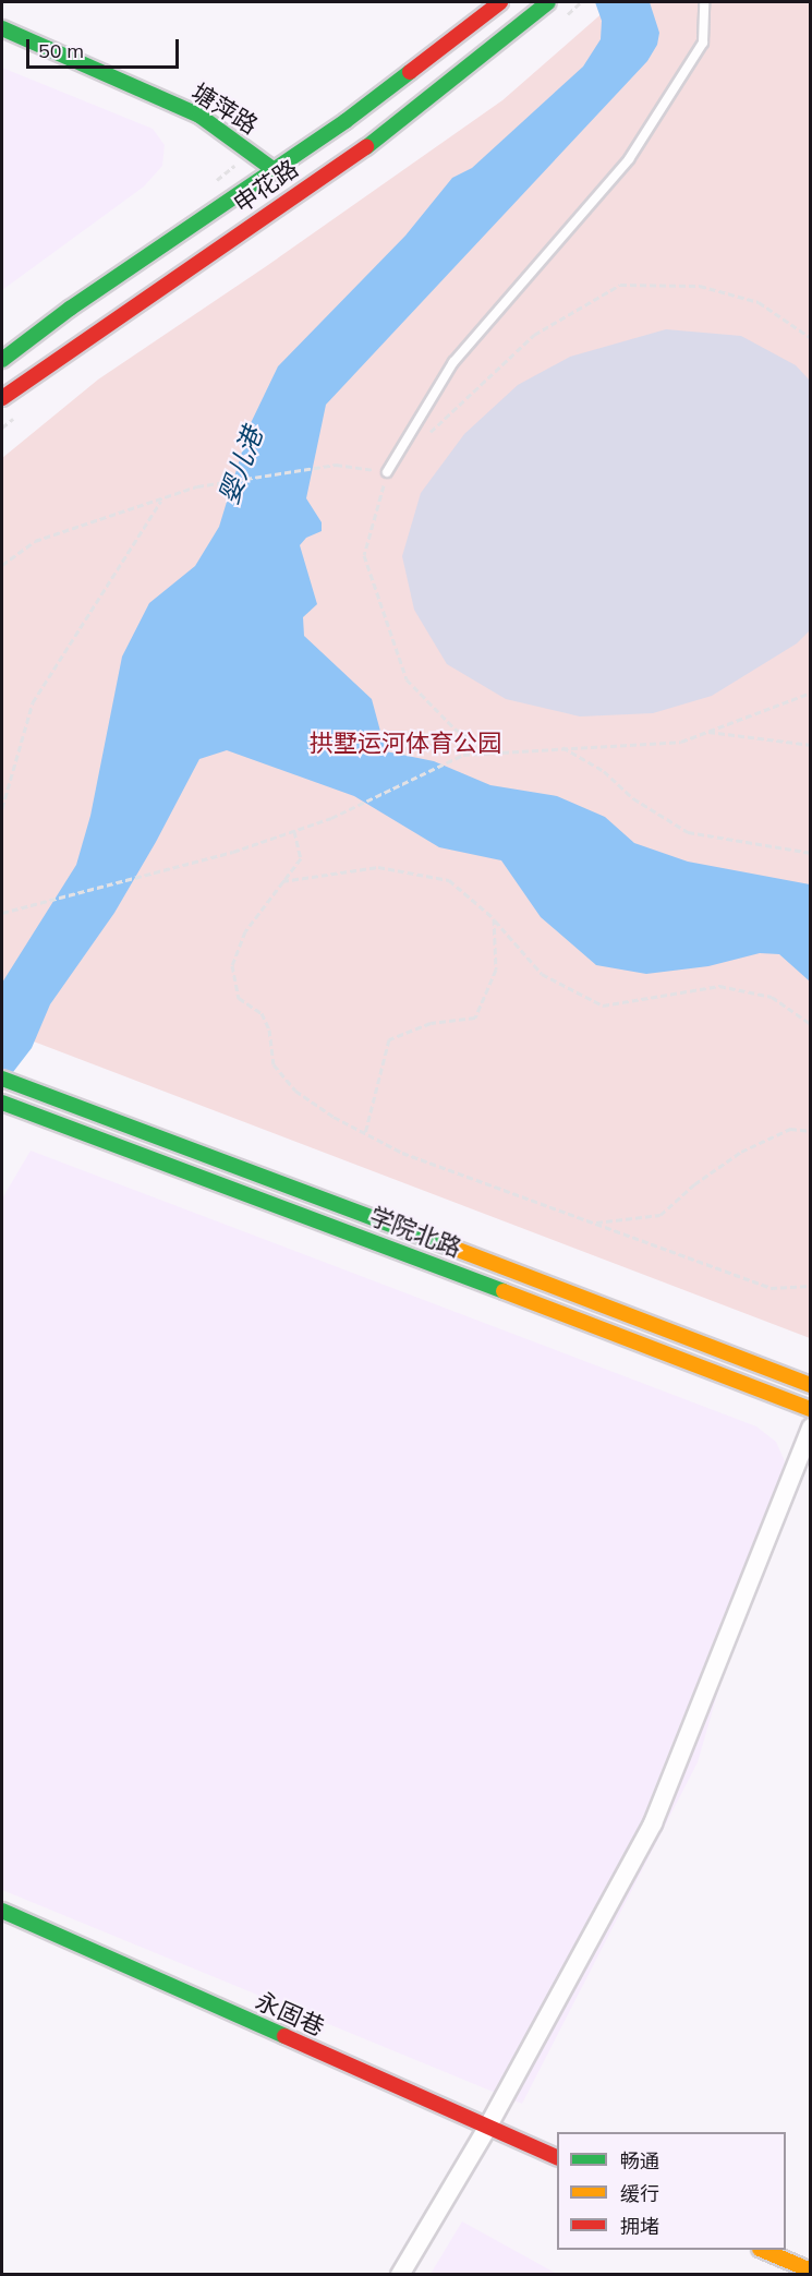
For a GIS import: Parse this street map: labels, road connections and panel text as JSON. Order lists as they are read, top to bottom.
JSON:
{
  "streets": {
    "main road": [
      "塘萍路",
      "申花路",
      "学院北路",
      "永固巷"
    ]
  },
  "crossings": [
    ["塘萍路", "申花路"]
  ],
  "water": ["婴儿港"],
  "parks": ["拱墅运河体育公园"],
  "legend": ["畅通", "缓行", "拥堵"],
  "scale_bar": "50 m"
}
